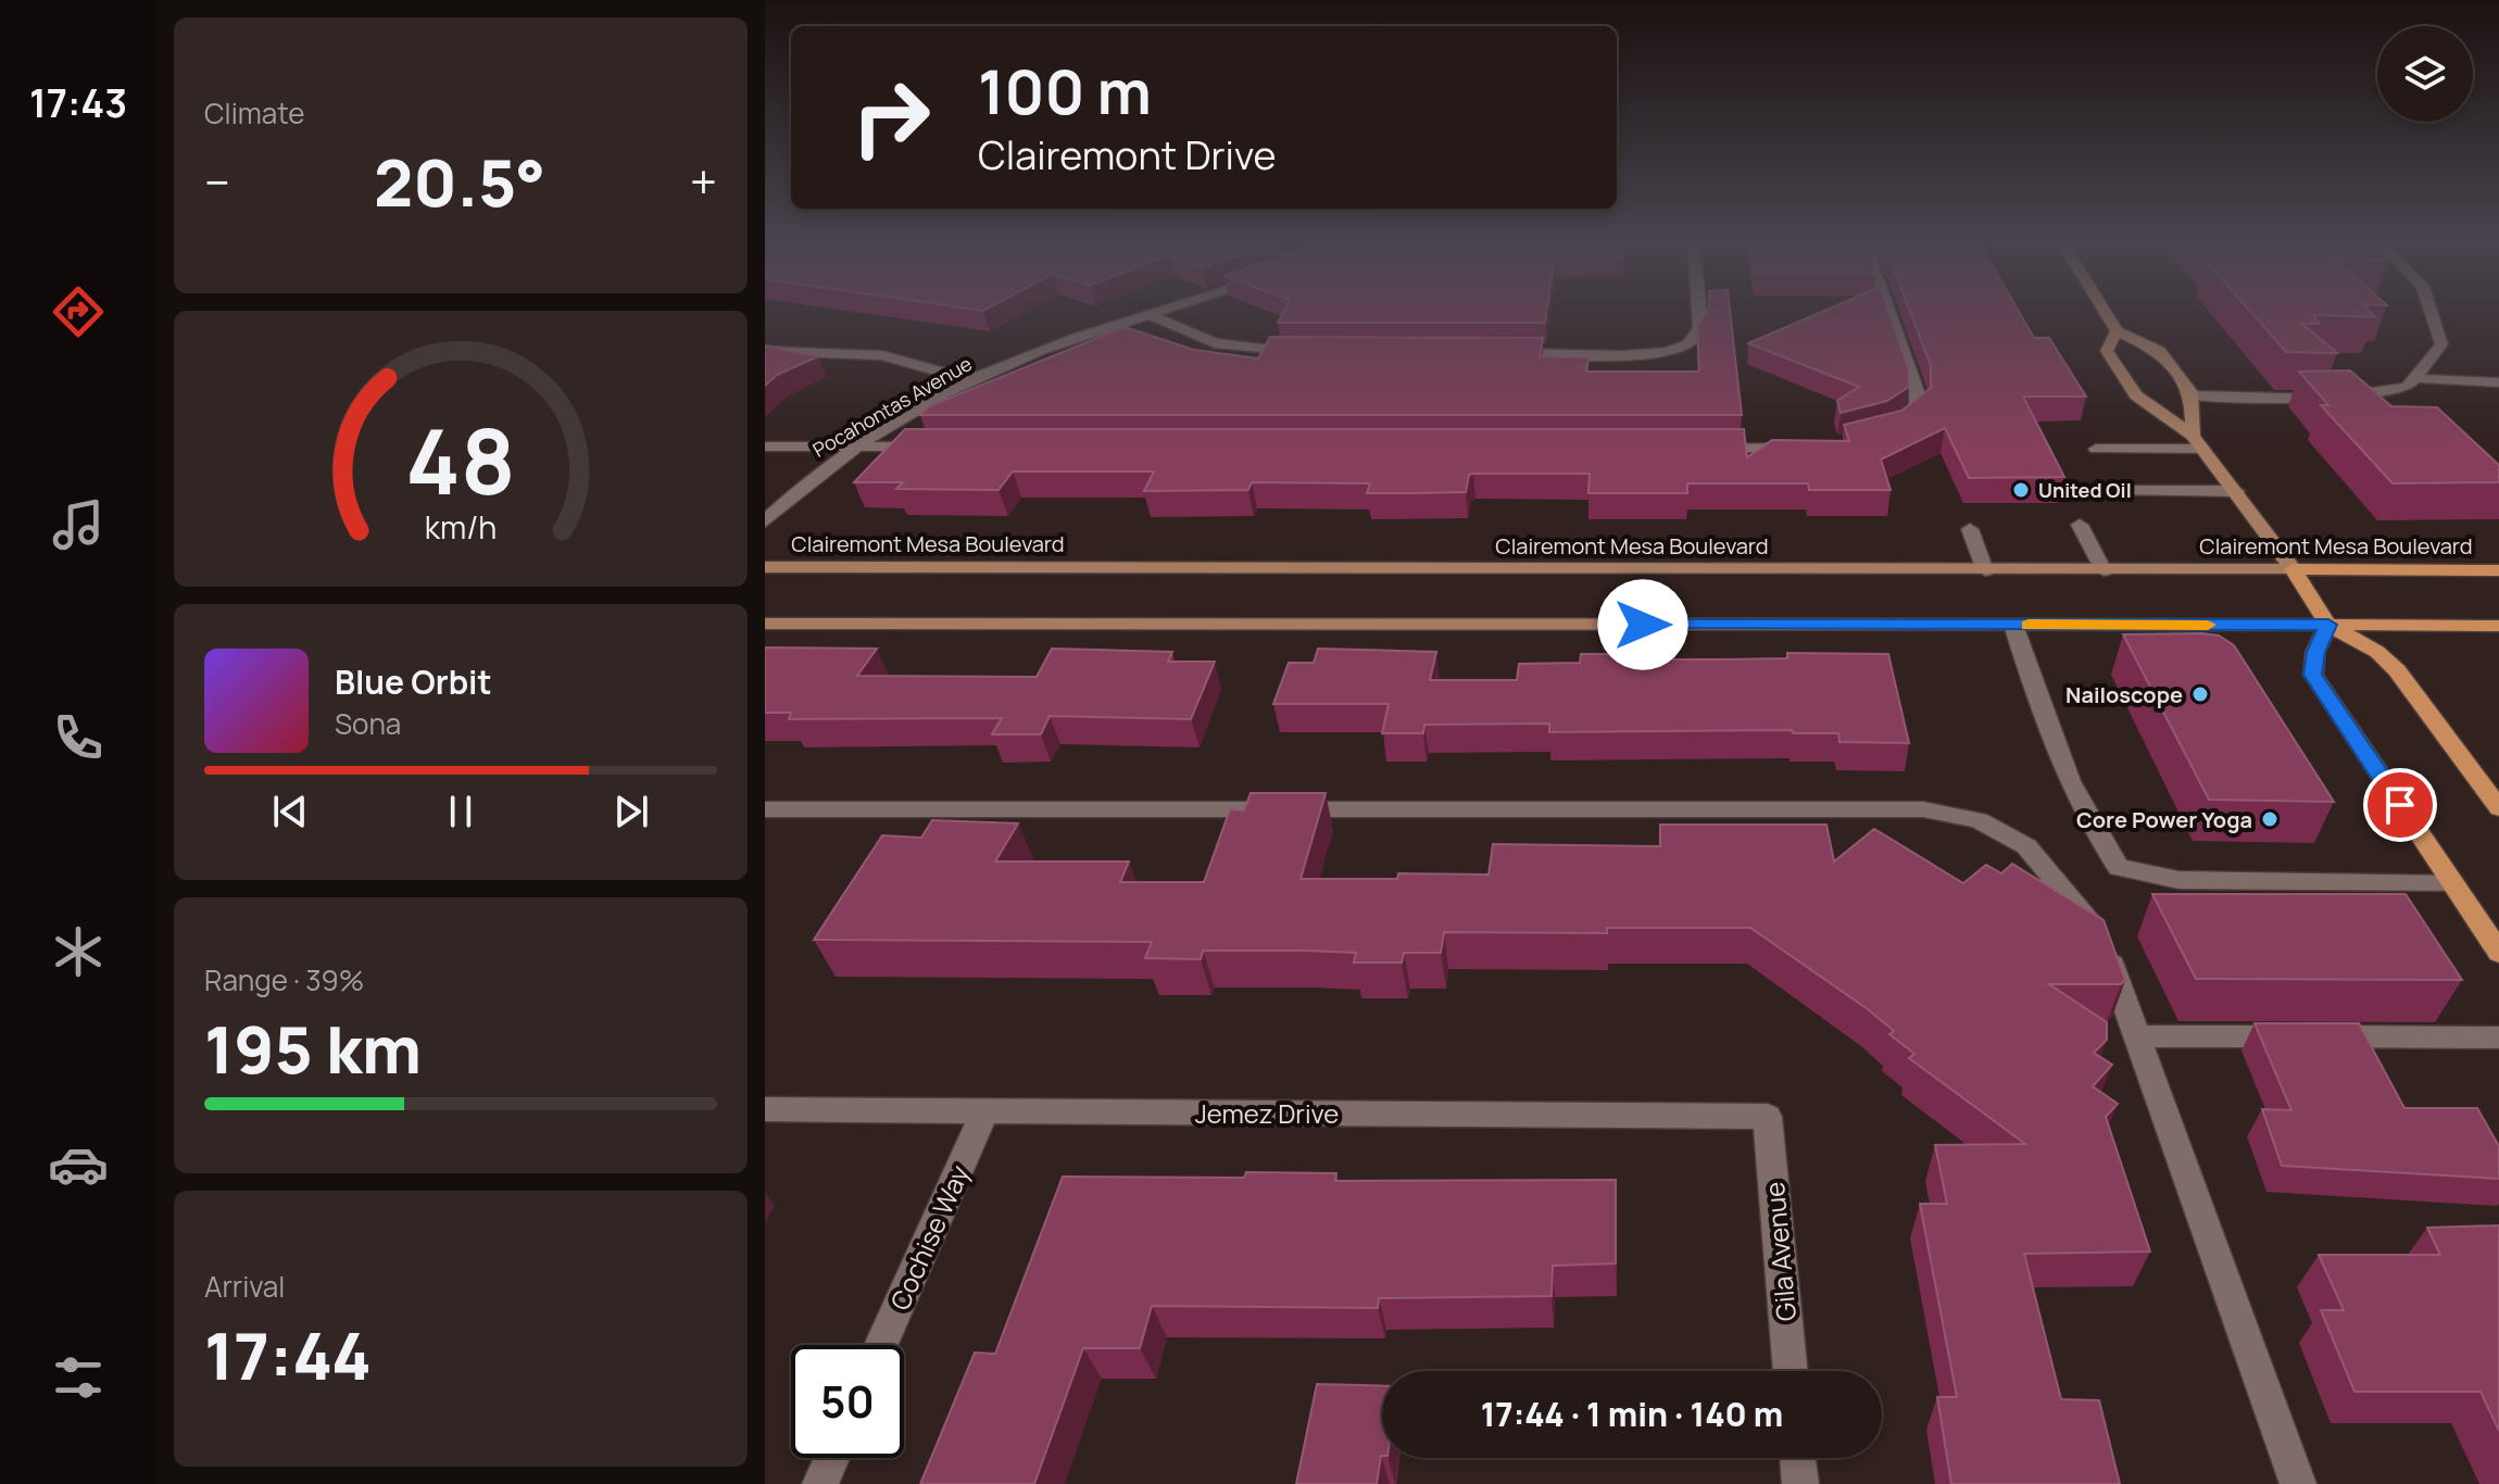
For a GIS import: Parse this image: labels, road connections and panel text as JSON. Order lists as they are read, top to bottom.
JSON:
{
  "streets": {
    "main road": ["Clairemont Mesa Boulevard"],
    "street": [
      "Pocahontas Avenue",
      "Jemez Drive",
      "Cochise Way",
      "Gila Avenue"
    ]
  },
  "crossings": [
    ["Jemez Drive", "Cochise Way"],
    ["Jemez Drive", "Gila Avenue"]
  ],
  "places": ["United Oil", "Nailoscope", "Core Power Yoga"],
  "page": {
    "tabs": "17:43",
    "tile": [
      "Climate",
      ["Range · 39%", "195 km"],
      ["Arrival", "17:44"]
    ],
    "turn": ["100 m", "Clairemont Drive"],
    "heat": ["−", "20.5°", "+"],
    "song": ["Blue Orbit", "Sona"],
    "limit": "50",
    "trip": "17:44 · 1 min · 140 m",
    "gauge": ["48", "km/h"]
  }
}
